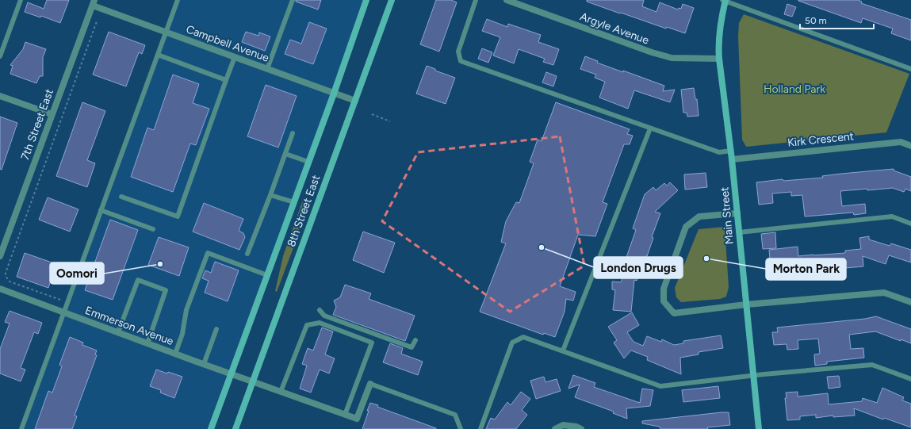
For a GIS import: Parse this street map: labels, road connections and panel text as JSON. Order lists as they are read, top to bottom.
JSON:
{
  "streets": {
    "main road": ["8th Street East", "Main Street"],
    "street": [
      "Argyle Avenue",
      "Campbell Avenue",
      "7th Street East",
      "Kirk Crescent",
      "Emmerson Avenue"
    ]
  },
  "crossings": [
    ["Argyle Avenue", "Main Street"],
    ["Campbell Avenue", "7th Street East"],
    ["Campbell Avenue", "8th Street East"],
    ["Kirk Crescent", "Main Street"],
    ["8th Street East", "Emmerson Avenue"]
  ],
  "parks": ["Holland Park"],
  "places": ["London Drugs", "Morton Park", "Oomori"],
  "scale_bar": "50 m"
}
